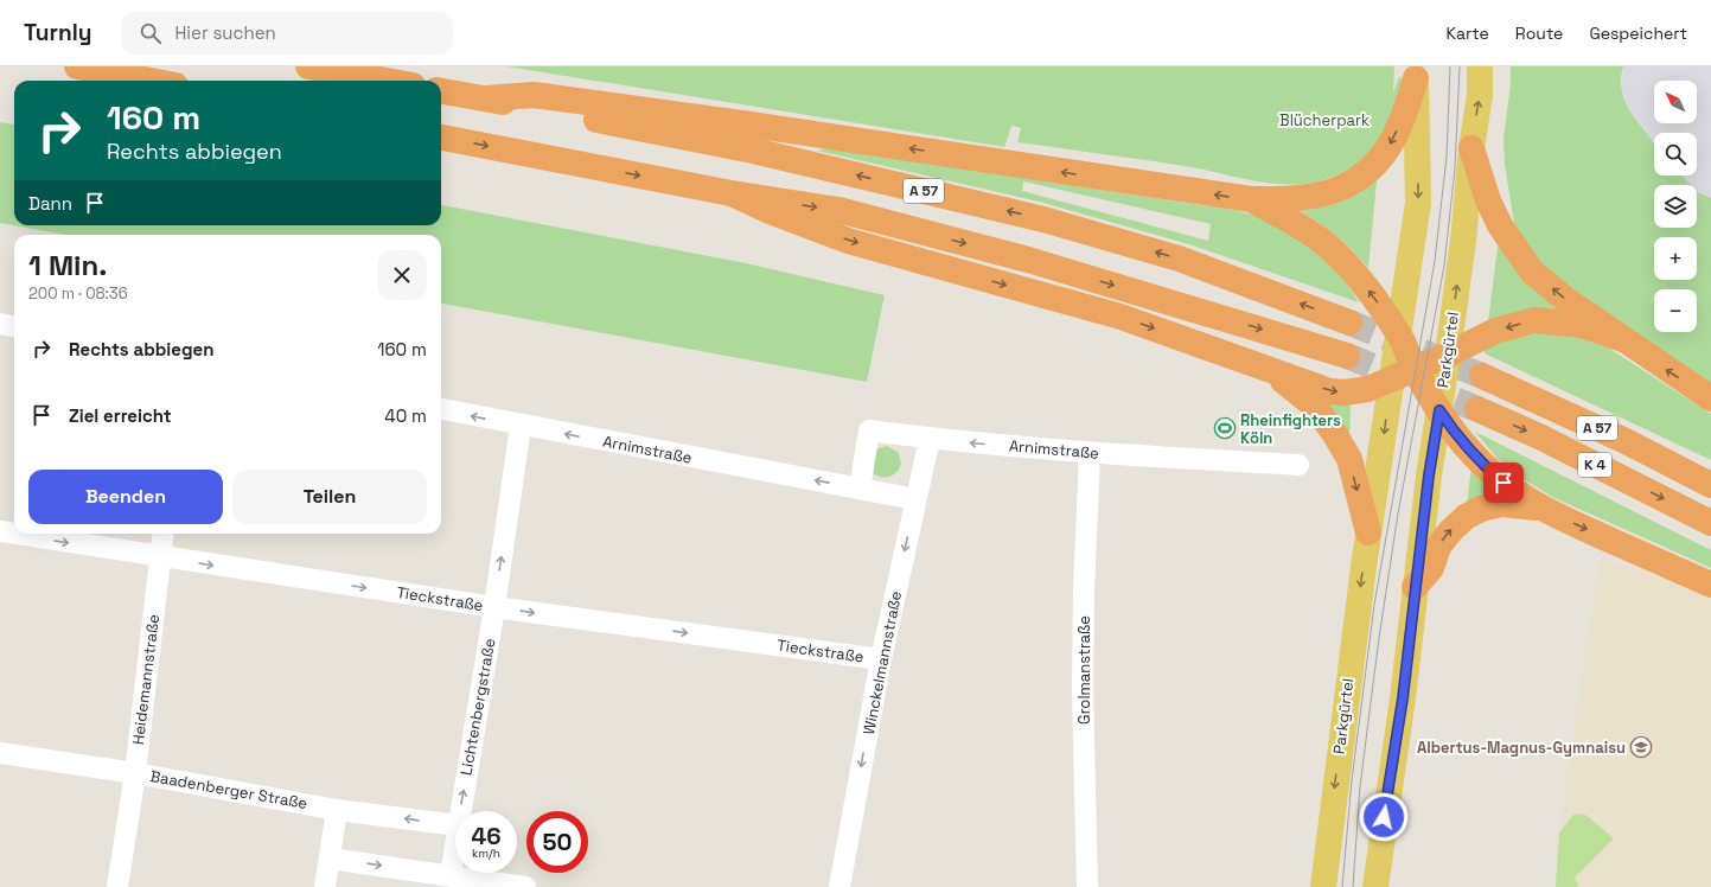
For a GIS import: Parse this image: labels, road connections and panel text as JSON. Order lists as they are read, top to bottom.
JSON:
{
  "streets": {
    "highway": ["A 57", "K 4"],
    "main road": ["Parkgürtel"],
    "street": [
      "Arnimstraße",
      "Tieckstraße",
      "Winckelmannstraße",
      "Grolmanstraße",
      "Heidemannstraße",
      "Lichtenbergstraße",
      "Baadenberger Straße"
    ]
  },
  "crossings": [
    ["Arnimstraße", "Winckelmannstraße"],
    ["Arnimstraße", "Grolmanstraße"],
    ["Arnimstraße", "Lichtenbergstraße"],
    ["Tieckstraße", "Winckelmannstraße"],
    ["Tieckstraße", "Heidemannstraße"],
    ["Tieckstraße", "Lichtenbergstraße"],
    ["Heidemannstraße", "Baadenberger Straße"]
  ],
  "one_way": [
    "Arnimstraße",
    "Tieckstraße",
    "Winckelmannstraße",
    "Lichtenbergstraße"
  ],
  "parks": ["Blücherpark"],
  "places": {
    "sports": ["Rheinfighters Köln"],
    "school or university": ["Albertus-Magnus-Gymnaisu"]
  },
  "north": "top left",
  "page": {
    "header": "Turnly",
    "search": "Hier suchen",
    "nav": ["Karte", "Route", "Gespeichert"],
    "map_buttons": ["+", "−"],
    "turn": ["160 m", "Rechts abbiegen"],
    "then": "Dann",
    "heading": ["1 Min.", "200 m · 08:36"],
    "list": [
      {
        "name": "Rechts abbiegen",
        "value": "160 m"
      },
      {
        "name": "Ziel erreicht",
        "value": "40 m"
      }
    ],
    "buttons": ["Beenden", "Teilen"],
    "speed": "46 km/h",
    "limit": "50"
  }
}
